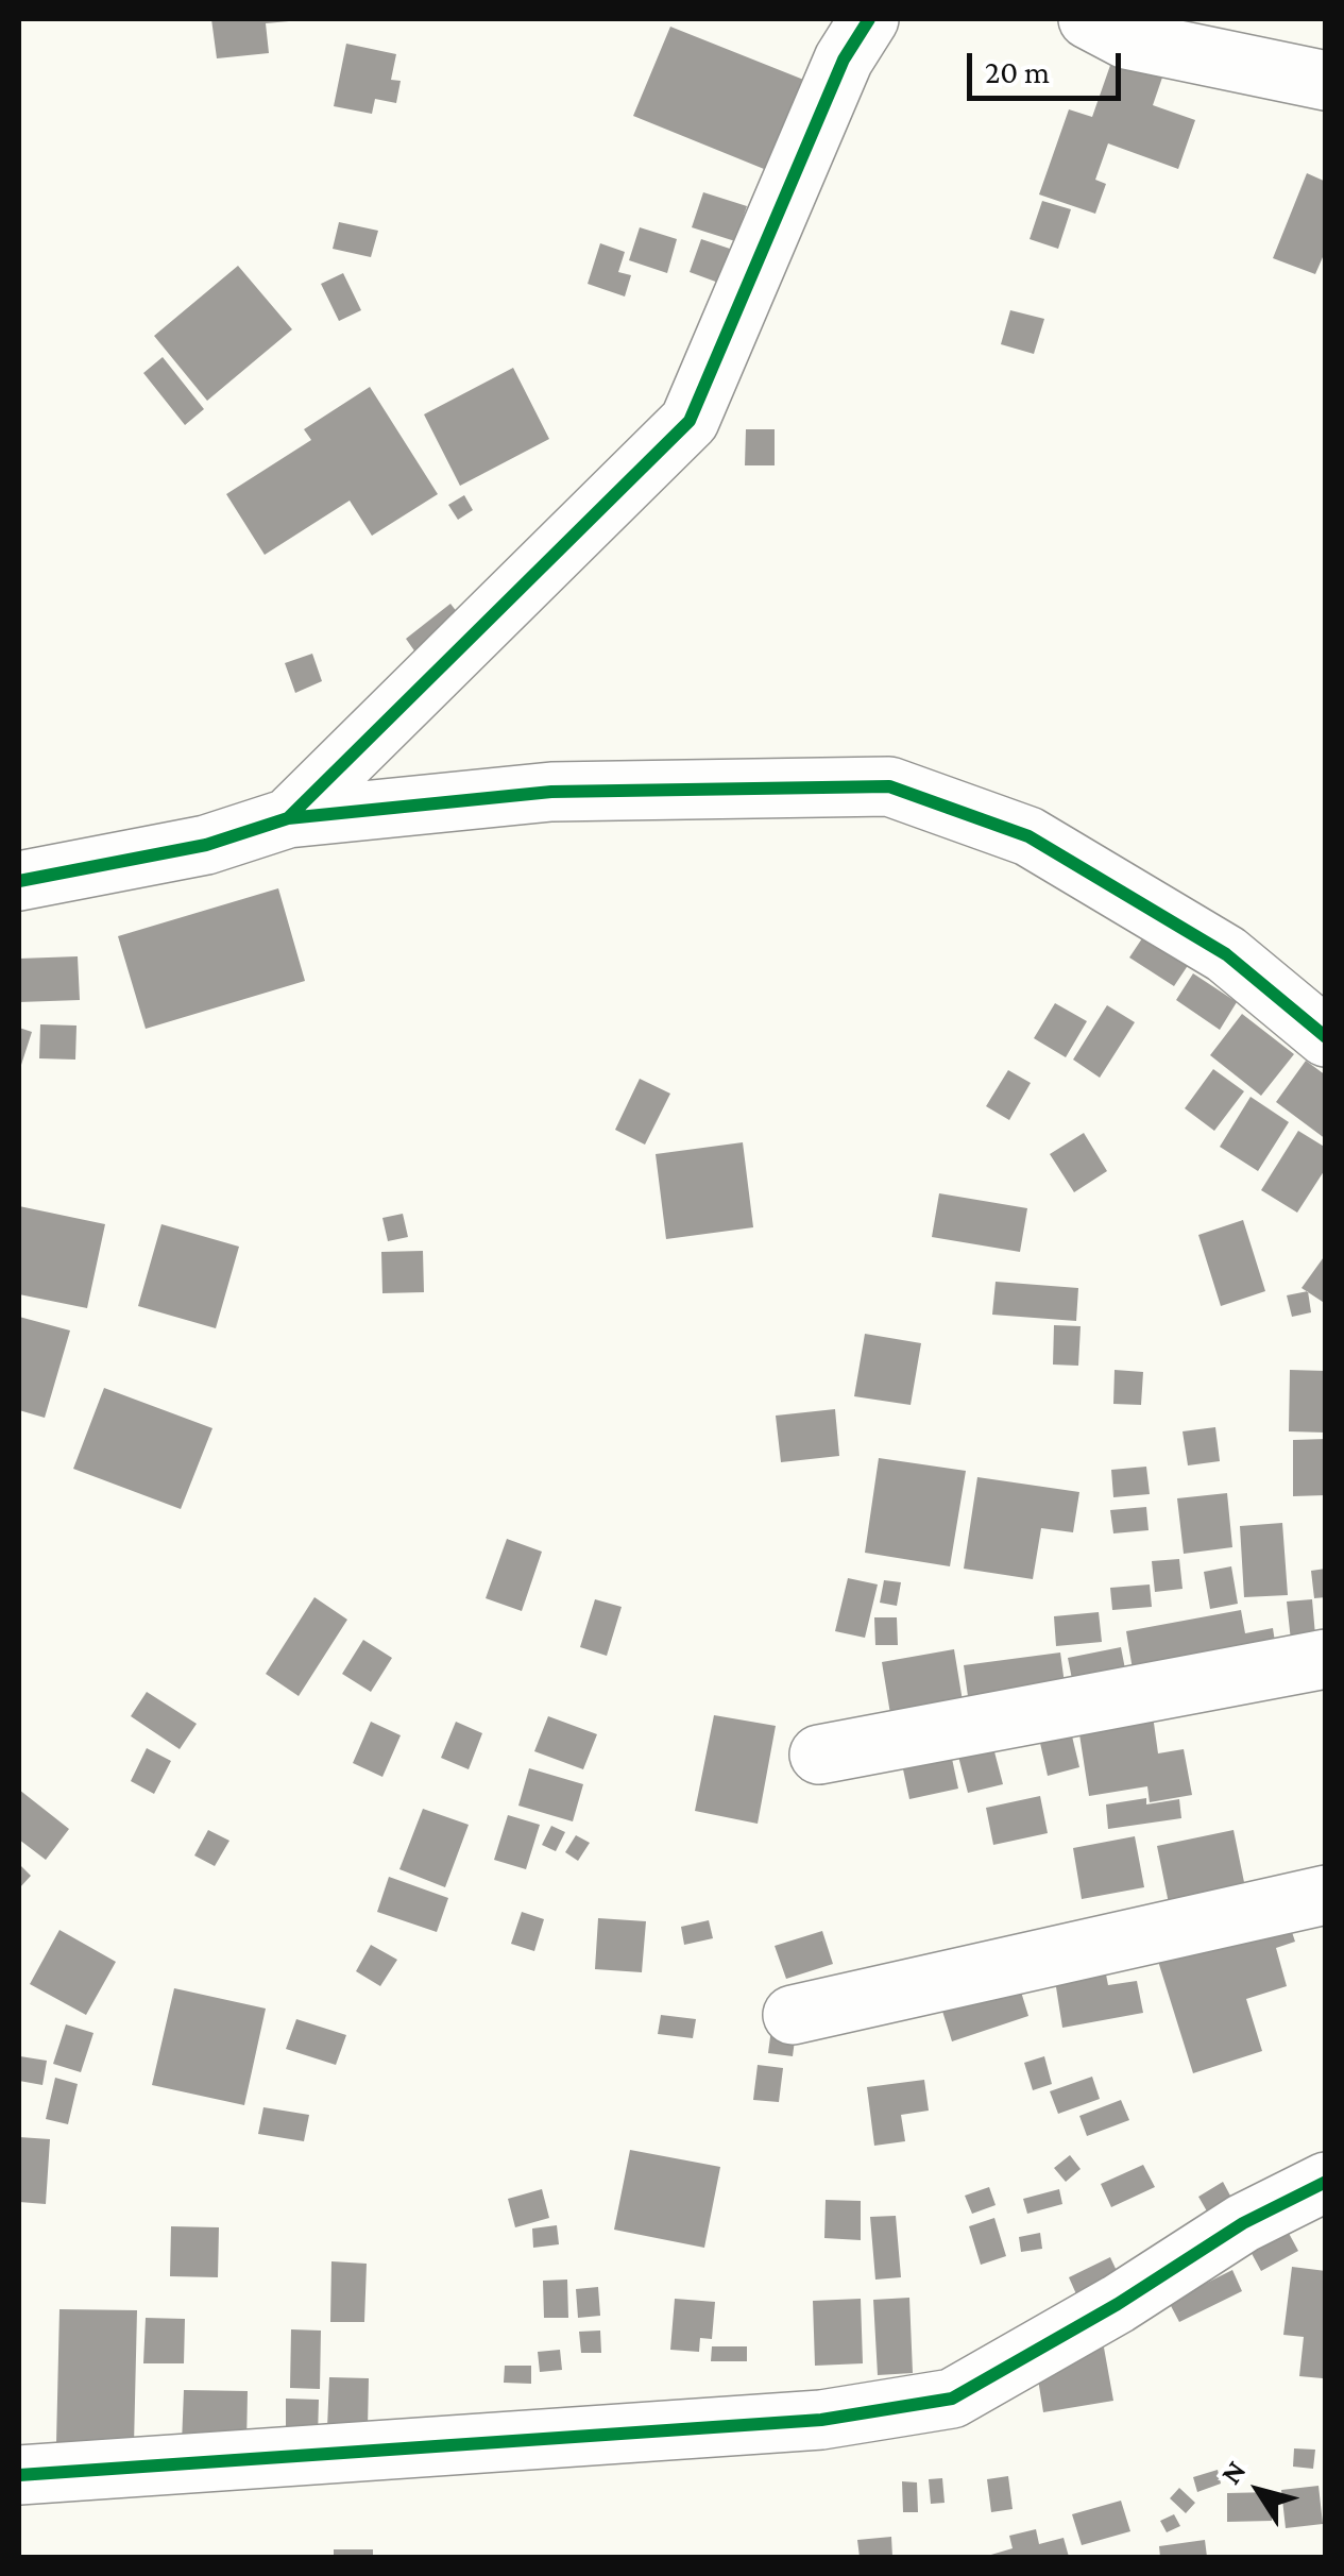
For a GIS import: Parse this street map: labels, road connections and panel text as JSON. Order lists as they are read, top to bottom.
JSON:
{
  "scale_bar": "20 m",
  "north": "top left"
}
